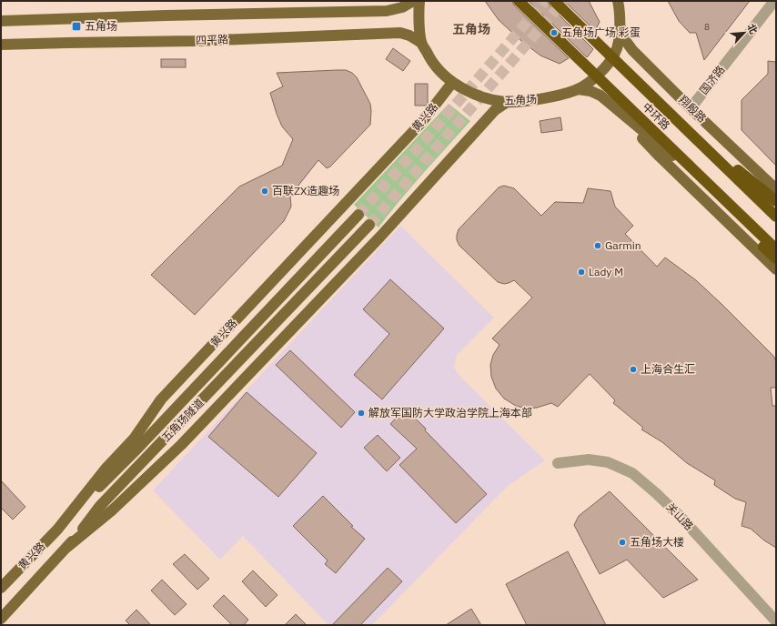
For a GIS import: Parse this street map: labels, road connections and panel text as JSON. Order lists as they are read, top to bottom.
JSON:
{
  "streets": {
    "highway": ["中环路"],
    "main road": [
      "四平路",
      "五角场",
      "翔殷路",
      "黄兴路",
      "五角场隧道"
    ],
    "street": ["国济路", "关山路"]
  },
  "crossings": [
    ["四平路", "五角场"],
    ["国济路", "翔殷路"],
    ["五角场", "翔殷路"],
    ["五角场", "黄兴路"],
    ["黄兴路", "五角场隧道"]
  ],
  "districts": ["五角场"],
  "places": {
    "transit": ["五角场"],
    "other": [
      "五角场广场 彩蛋",
      "百联ZX造趣场",
      "Garmin",
      "Lady M",
      "上海合生汇",
      "解放军国防大学政治学院上海本部",
      "五角场大楼"
    ]
  },
  "house_numbers": ["8"],
  "north": "top right"
}
